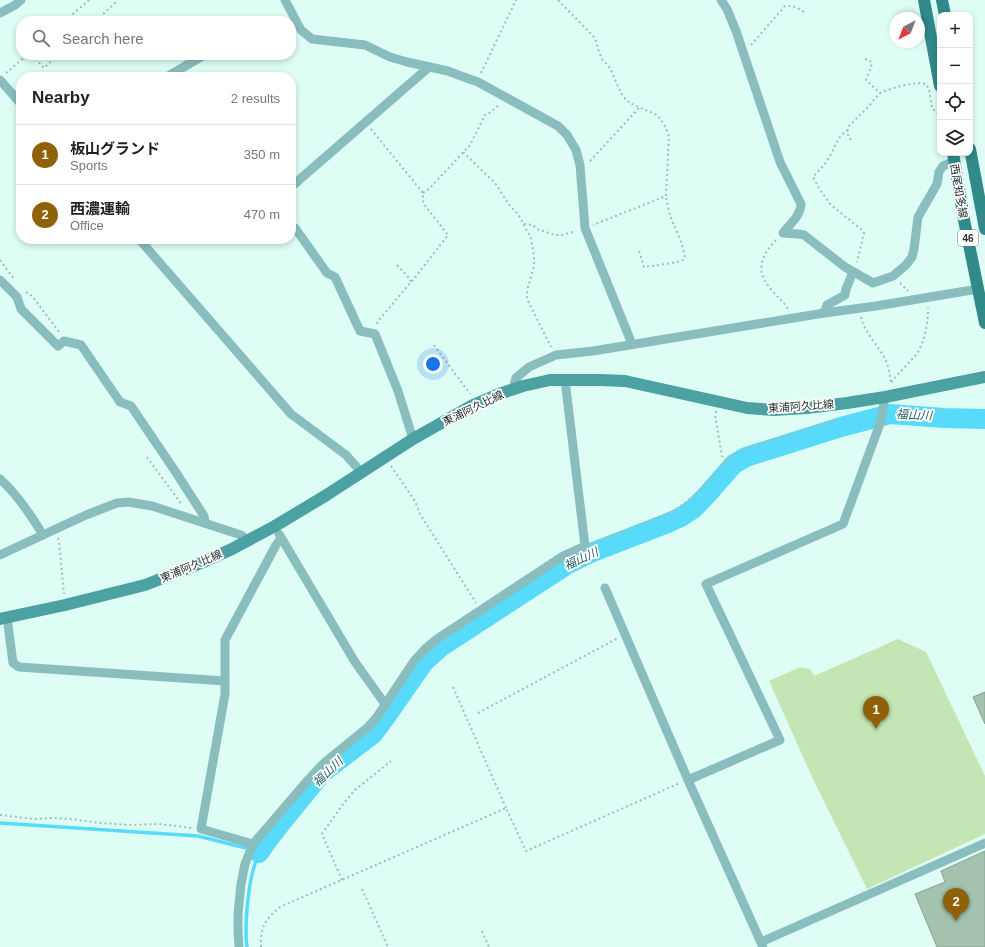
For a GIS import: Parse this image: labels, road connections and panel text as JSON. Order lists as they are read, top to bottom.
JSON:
{
  "streets": {
    "main road": ["西尾知多線", "46", "東浦阿久比線"]
  },
  "water": ["福山川"],
  "north": "bottom left",
  "page": {
    "map_buttons": ["+", "−"],
    "search": "Search here",
    "heading": ["Nearby", "2 results"],
    "list": [
      {
        "mark": "1",
        "name": "板山グランド",
        "note": "Sports",
        "value": "350 m"
      },
      {
        "mark": "2",
        "name": "西濃運輸",
        "note": "Office",
        "value": "470 m"
      }
    ],
    "pins": ["1", "2"]
  }
}
